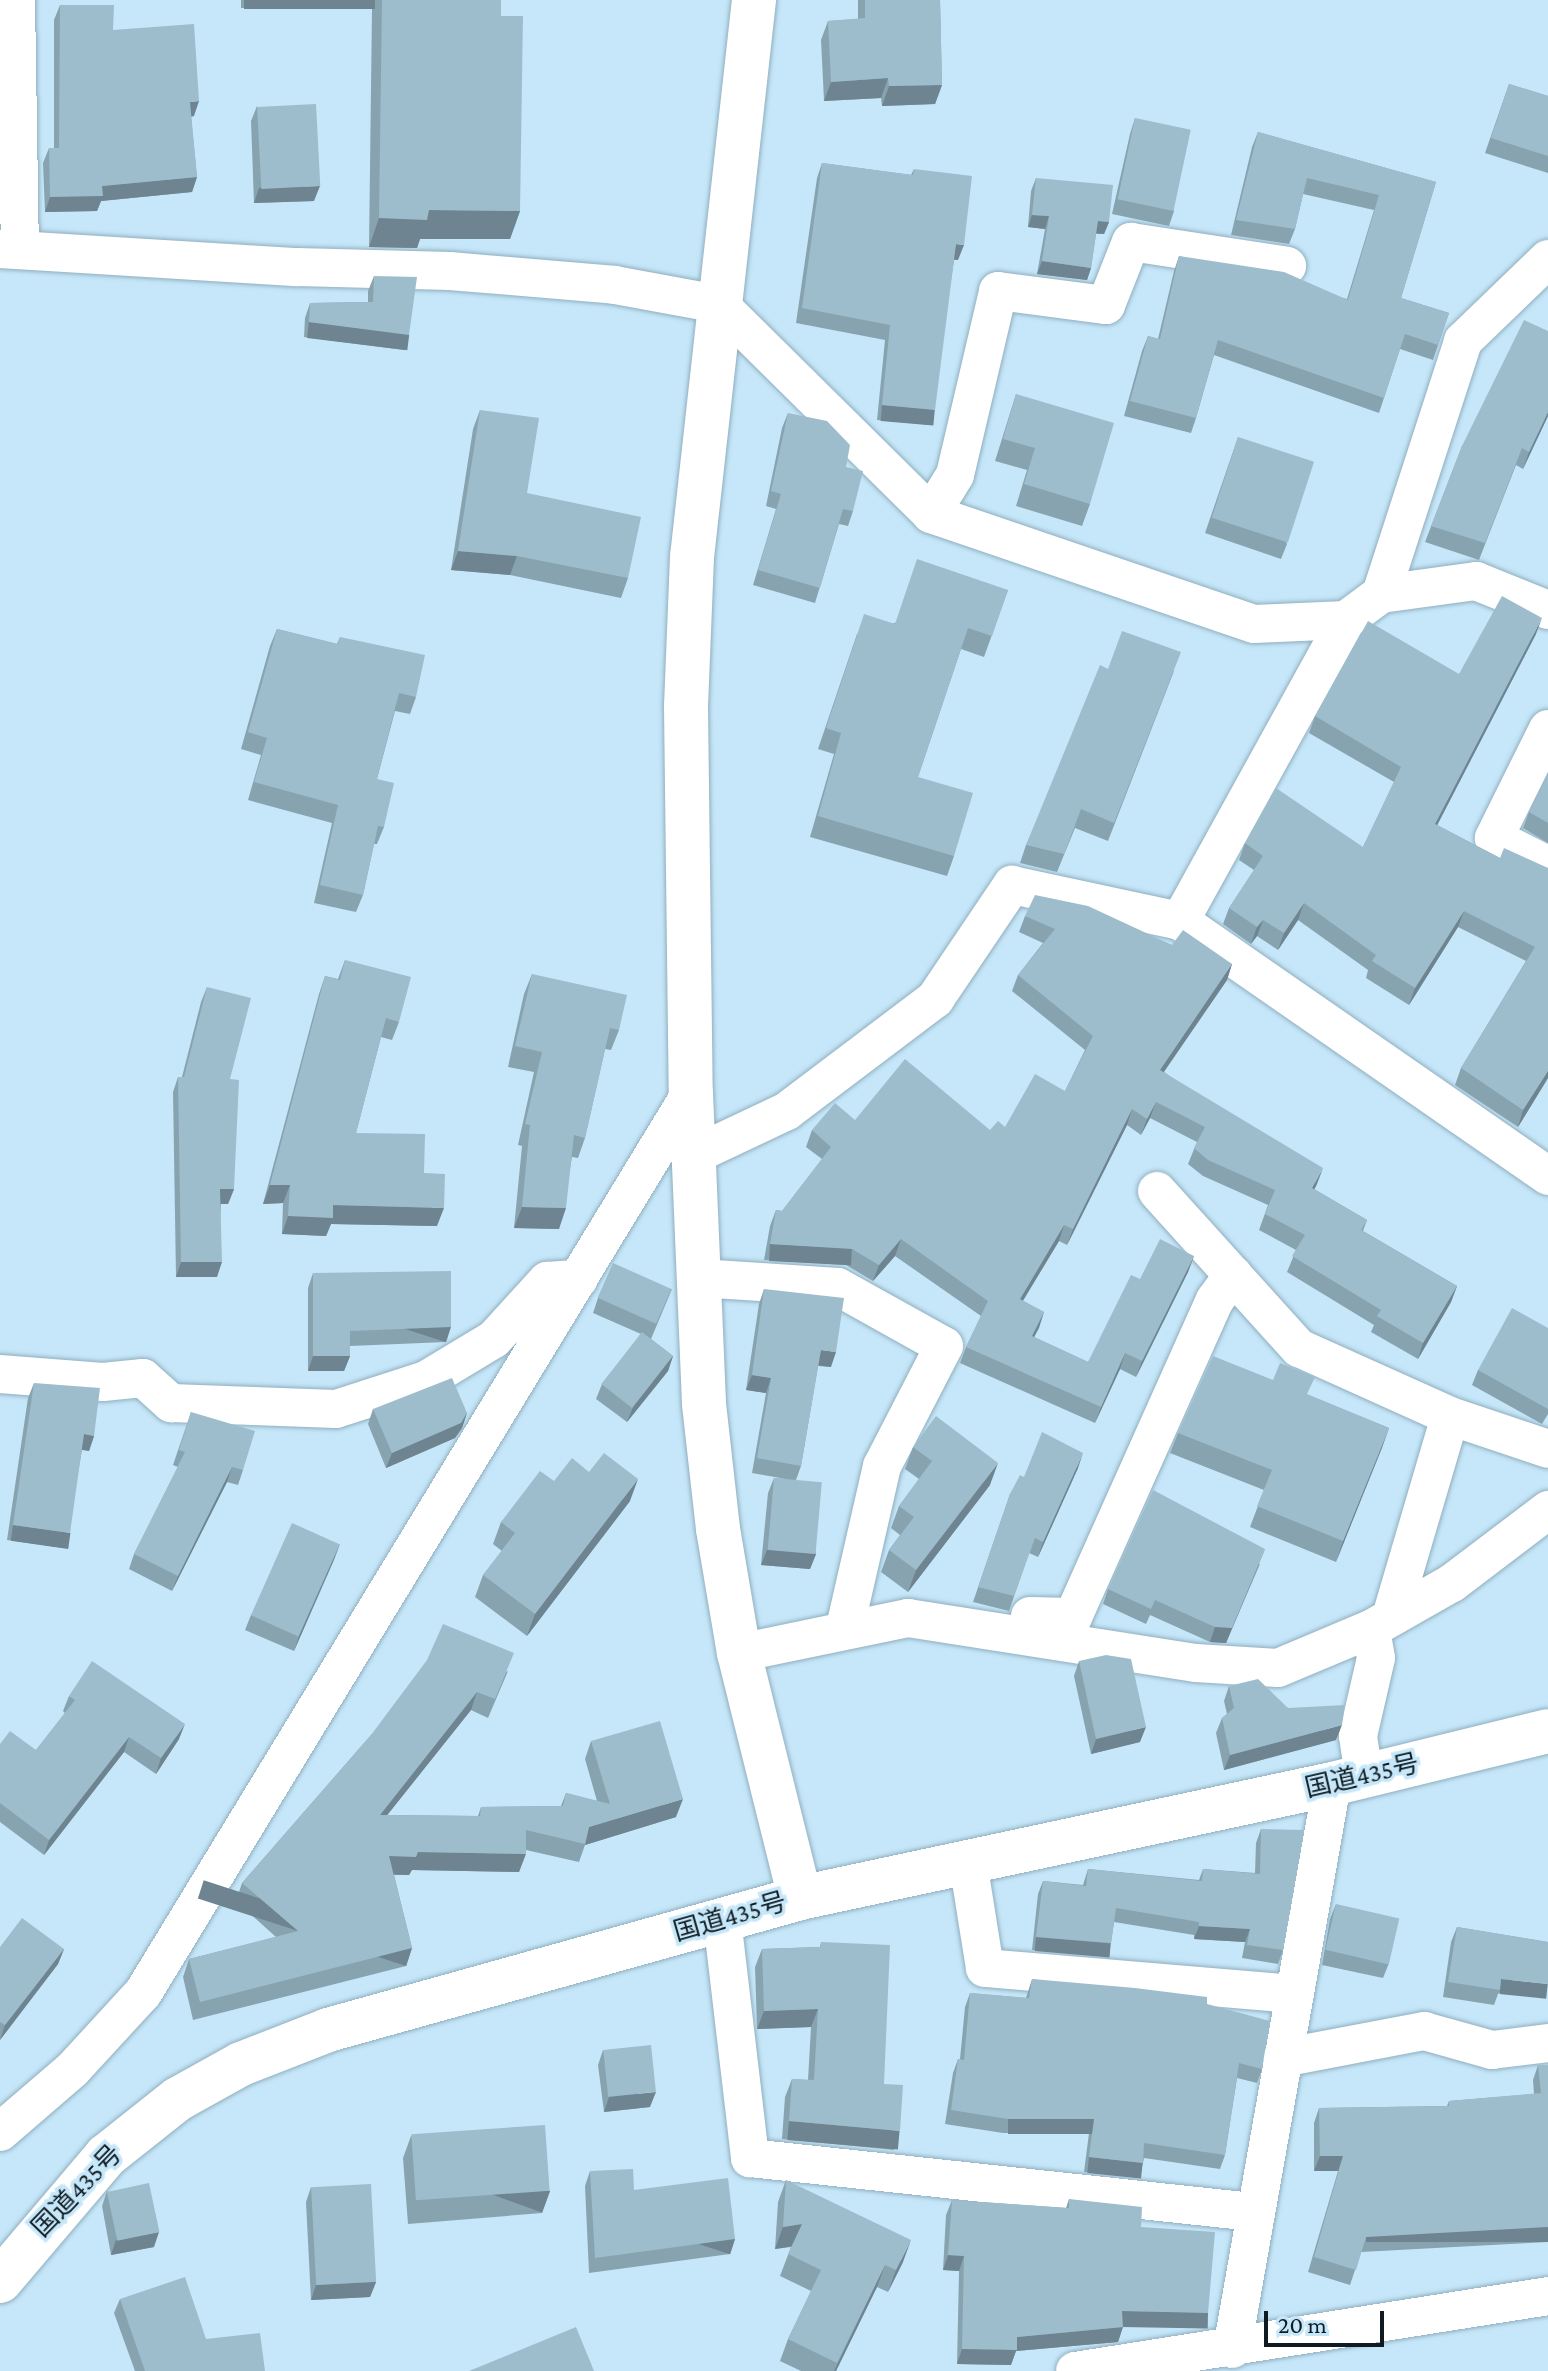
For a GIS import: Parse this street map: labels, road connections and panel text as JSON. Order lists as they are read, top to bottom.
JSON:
{
  "streets": {
    "main road": ["国道435号"]
  },
  "scale_bar": "20 m"
}
